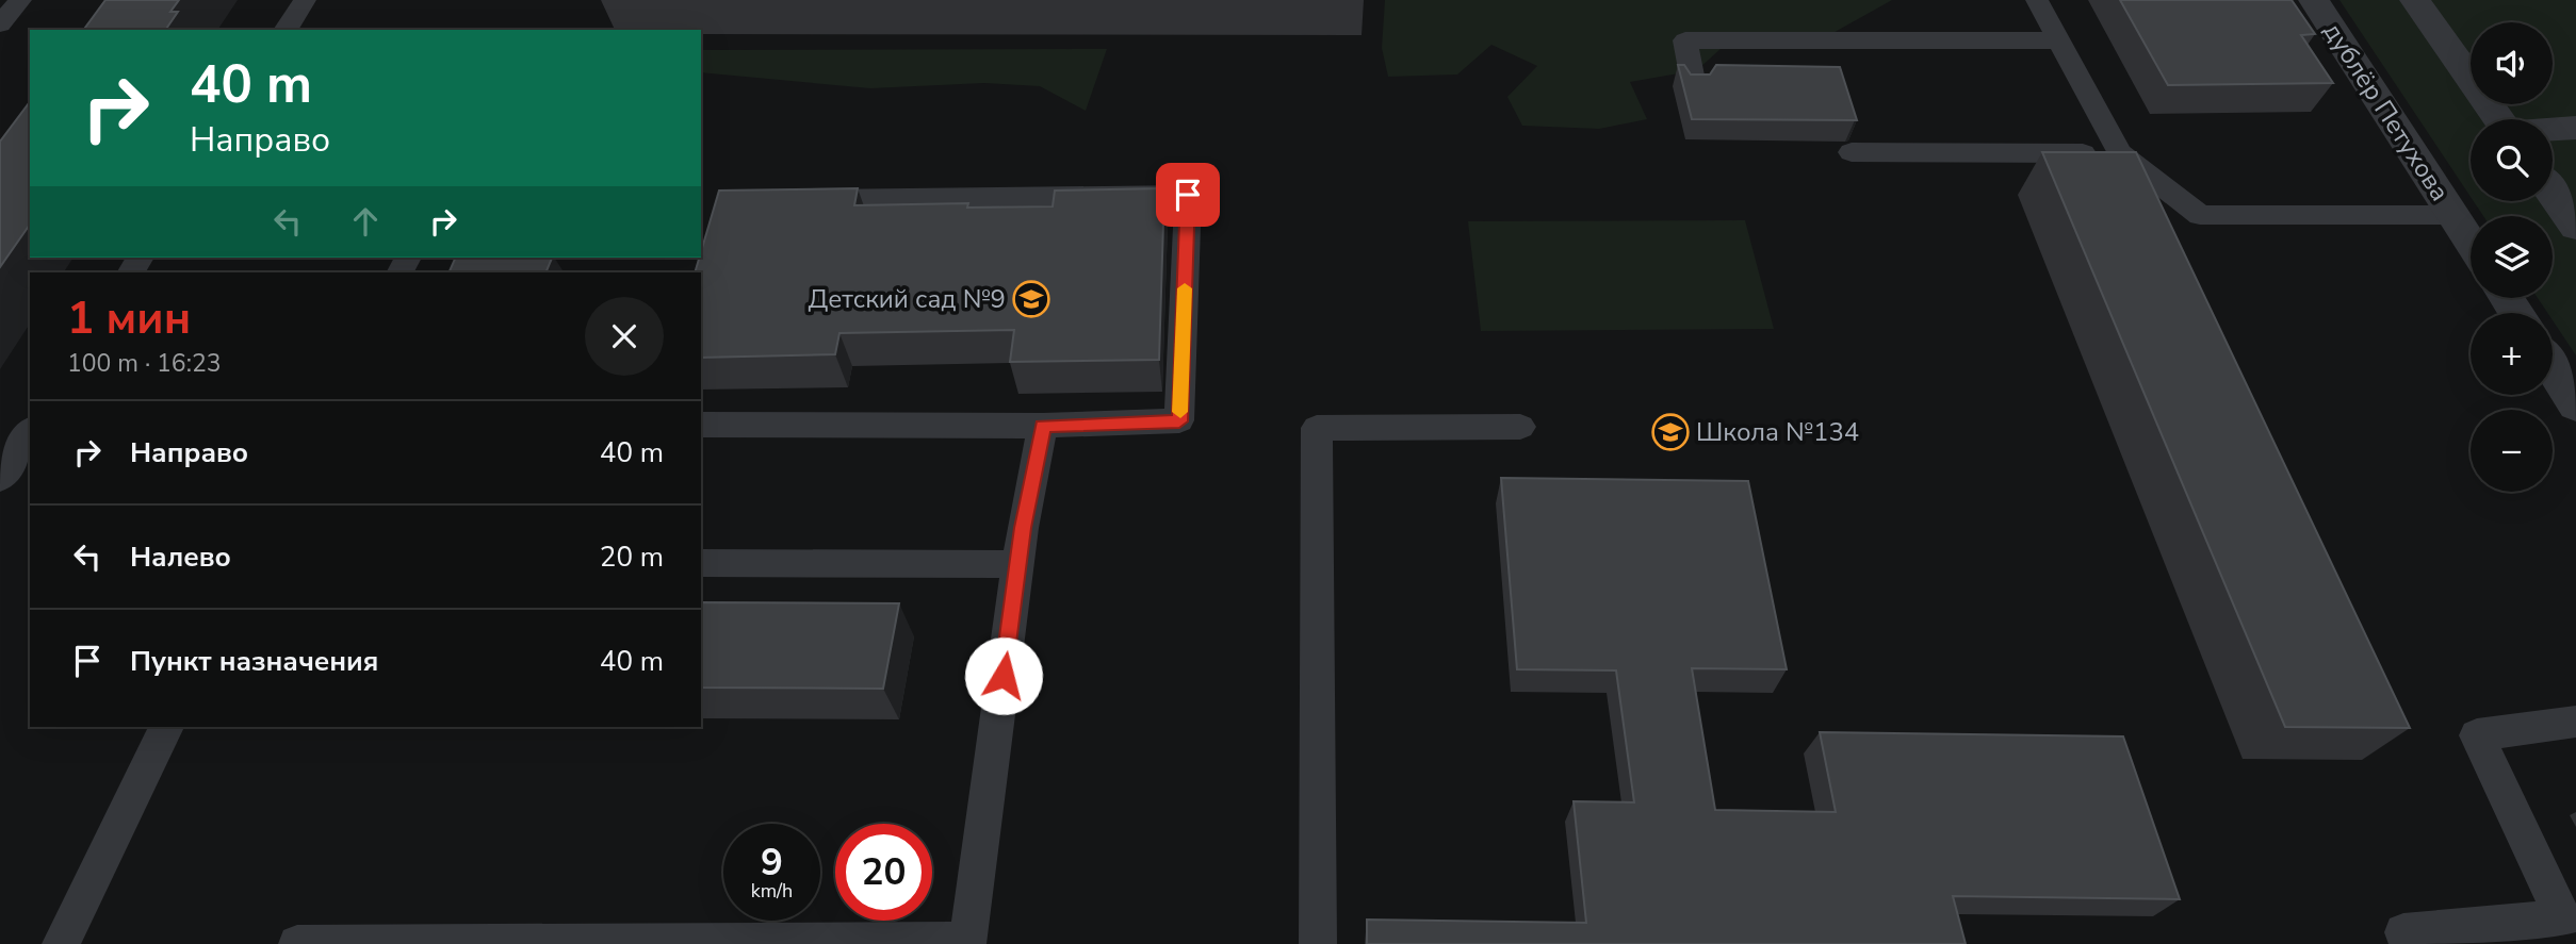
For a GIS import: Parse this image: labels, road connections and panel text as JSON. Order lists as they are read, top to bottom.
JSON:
{
  "streets": {
    "street": ["дублёр Петухова"]
  },
  "places": {
    "school or university": ["Детский сад №9", "Школа №134"]
  },
  "page": {
    "map_buttons": ["+", "−"],
    "turn": ["40 m", "Направо"],
    "heading": ["1 мин", "100 m · 16:23"],
    "list": [
      {
        "name": "Направо",
        "value": "40 m"
      },
      {
        "name": "Налево",
        "value": "20 m"
      },
      {
        "name": "Пункт назначения",
        "value": "40 m"
      }
    ],
    "speed": "9 km/h",
    "limit": "20"
  }
}
